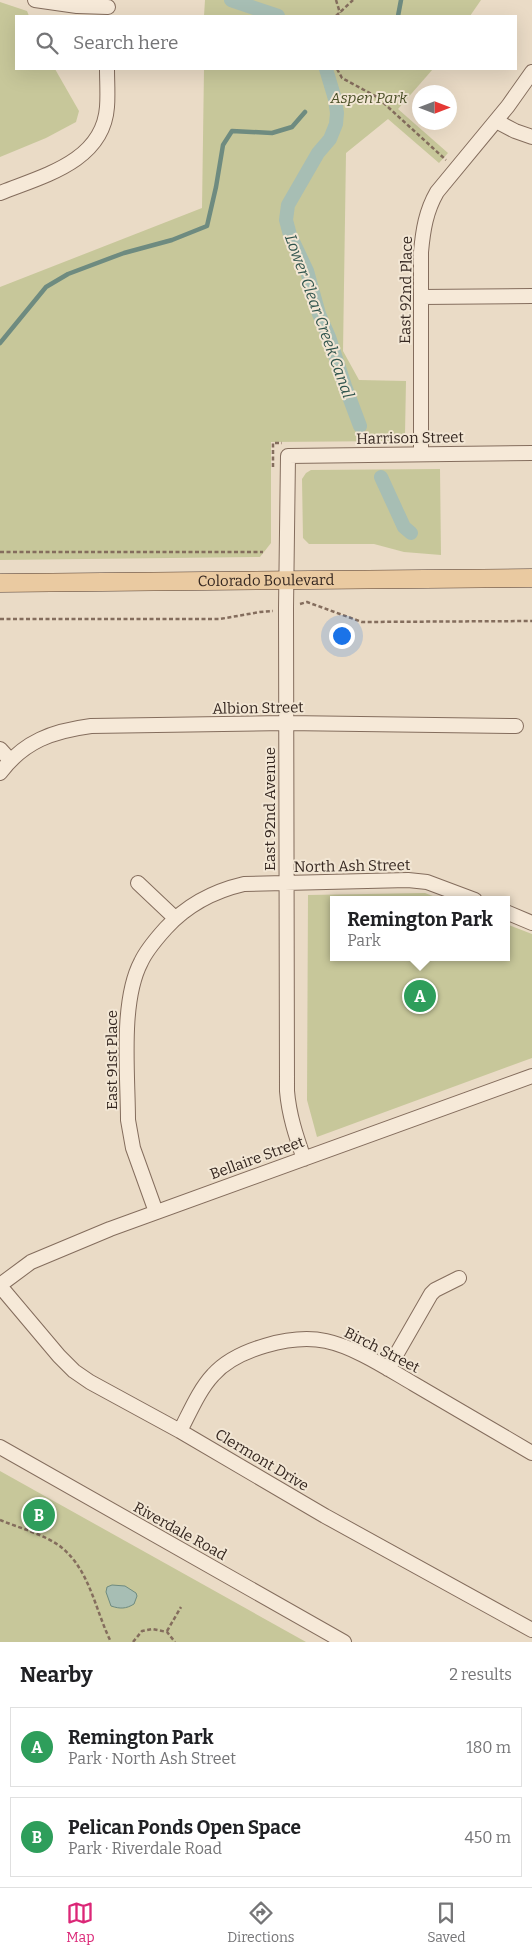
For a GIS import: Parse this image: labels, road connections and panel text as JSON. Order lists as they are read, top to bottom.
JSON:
{
  "streets": {
    "main road": ["Colorado Boulevard"],
    "street": [
      "East 92nd Place",
      "Harrison Street",
      "Albion Street",
      "East 92nd Avenue",
      "North Ash Street",
      "East 91st Place",
      "Bellaire Street",
      "Birch Street",
      "Clermont Drive",
      "Riverdale Road"
    ]
  },
  "crossings": [
    ["East 92nd Place", "Harrison Street"],
    ["Harrison Street", "East 92nd Avenue"],
    ["Colorado Boulevard", "East 92nd Avenue"],
    ["Albion Street", "East 92nd Avenue"],
    ["East 92nd Avenue", "North Ash Street"],
    ["East 92nd Avenue", "Bellaire Street"],
    ["North Ash Street", "East 91st Place"],
    ["East 91st Place", "Bellaire Street"],
    ["Bellaire Street", "Clermont Drive"],
    ["Birch Street", "Clermont Drive"]
  ],
  "water": ["Lower Clear Creek Canal"],
  "parks": ["Aspen Park"],
  "north": "right",
  "page": {
    "search": "Search here",
    "popup": ["Remington Park", "Park"],
    "pins": ["A", "B"],
    "heading": ["Nearby", "2 results"],
    "list": [
      {
        "mark": "A",
        "name": "Remington Park",
        "note": "Park · North Ash Street",
        "value": "180 m"
      },
      {
        "mark": "B",
        "name": "Pelican Ponds Open Space",
        "note": "Park · Riverdale Road",
        "value": "450 m"
      }
    ],
    "nav": ["Map", "Directions", "Saved"]
  }
}
